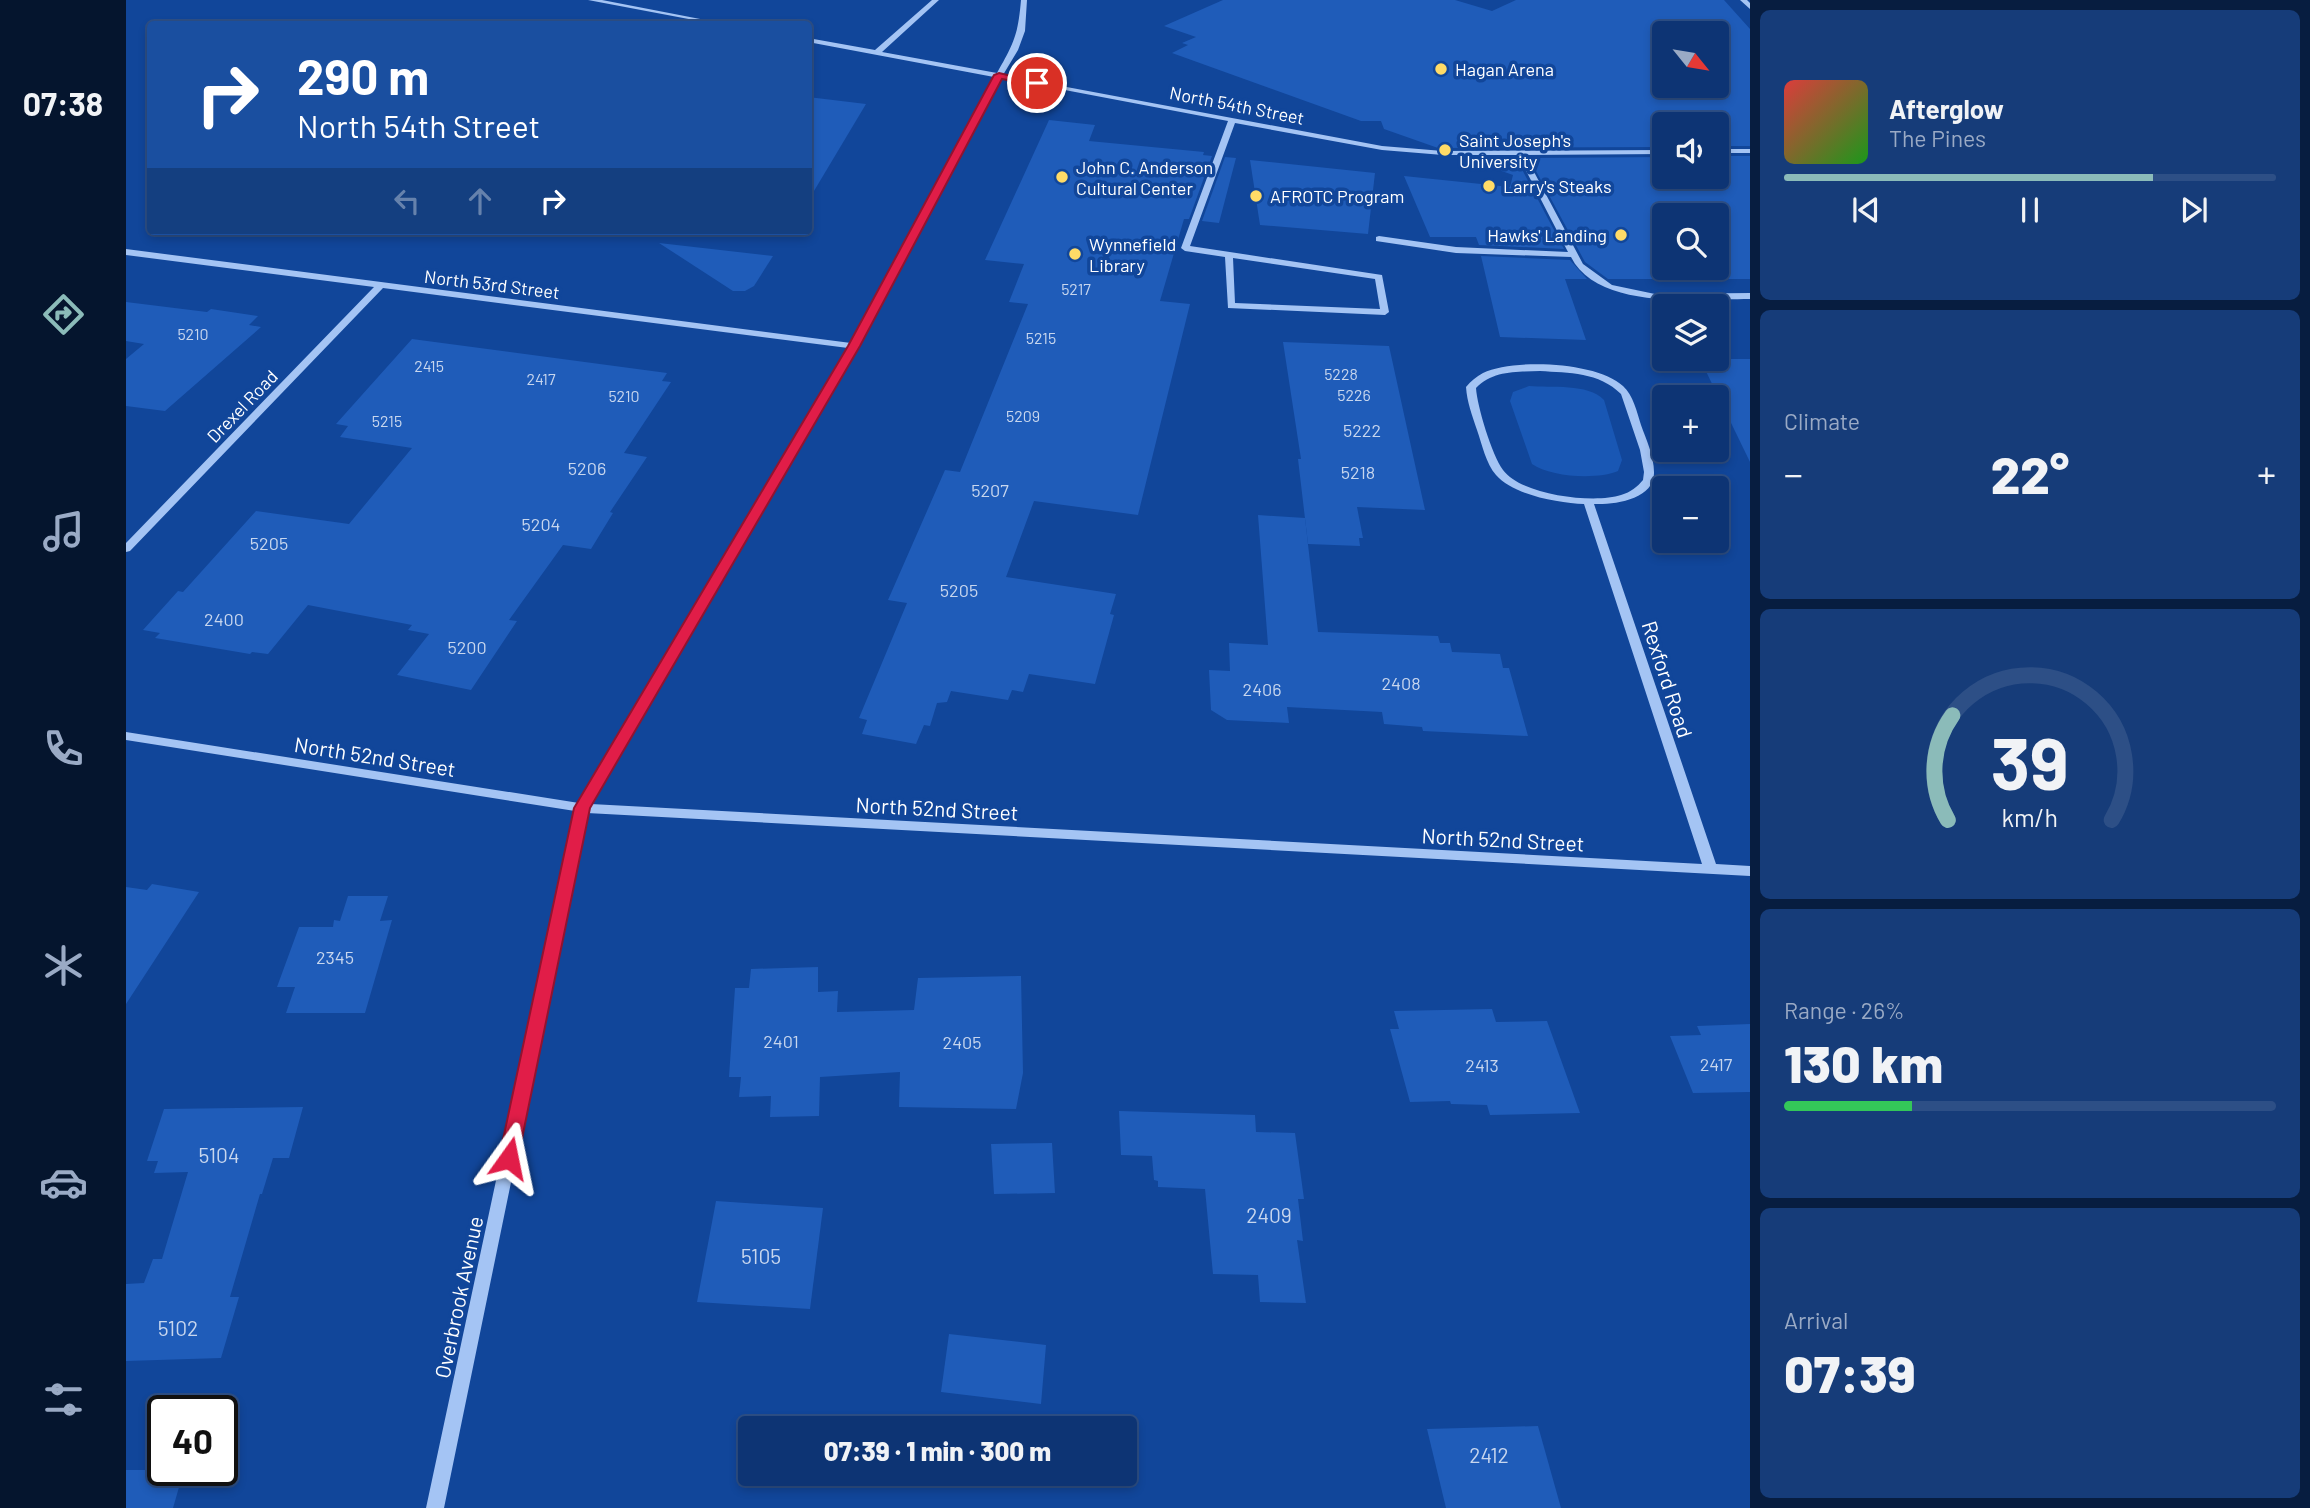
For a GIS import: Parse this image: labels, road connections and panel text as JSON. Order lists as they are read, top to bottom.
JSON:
{
  "streets": {
    "street": [
      "North 54th Street",
      "North 53rd Street",
      "Drexel Road",
      "Rexford Road",
      "North 52nd Street",
      "Overbrook Avenue"
    ]
  },
  "crossings": [
    ["North 54th Street", "Overbrook Avenue"],
    ["North 53rd Street", "Drexel Road"],
    ["North 53rd Street", "Overbrook Avenue"],
    ["Rexford Road", "North 52nd Street"],
    ["North 52nd Street", "Overbrook Avenue"]
  ],
  "places": [
    "Hagan Arena",
    "Saint Joseph's University",
    "John C. Anderson Cultural Center",
    "Larry's Steaks",
    "AFROTC Program",
    "Hawks' Landing",
    "Wynnefield Library"
  ],
  "house_numbers": [
    "5217",
    "5210",
    "5215",
    "2415",
    "5228",
    "2417",
    "5226",
    "5210",
    "5209",
    "5215",
    "5222",
    "5206",
    "5218",
    "5207",
    "5204",
    "5205",
    "5205",
    "2400",
    "5200",
    "2408",
    "2406",
    "2345",
    "2401",
    "2405",
    "2417",
    "2413",
    "5104",
    "2409",
    "5105",
    "5102",
    "2412"
  ],
  "north": "bottom right",
  "page": {
    "tabs": "07:38",
    "map_buttons": ["+", "−"],
    "turn": ["290 m", "North 54th Street"],
    "song": ["Afterglow", "The Pines"],
    "tile": [
      "Climate",
      ["Range · 26%", "130 km"],
      ["Arrival", "07:39"]
    ],
    "heat": ["−", "22°", "+"],
    "limit": "40",
    "trip": "07:39 · 1 min · 300 m",
    "gauge": ["39", "km/h"]
  }
}
